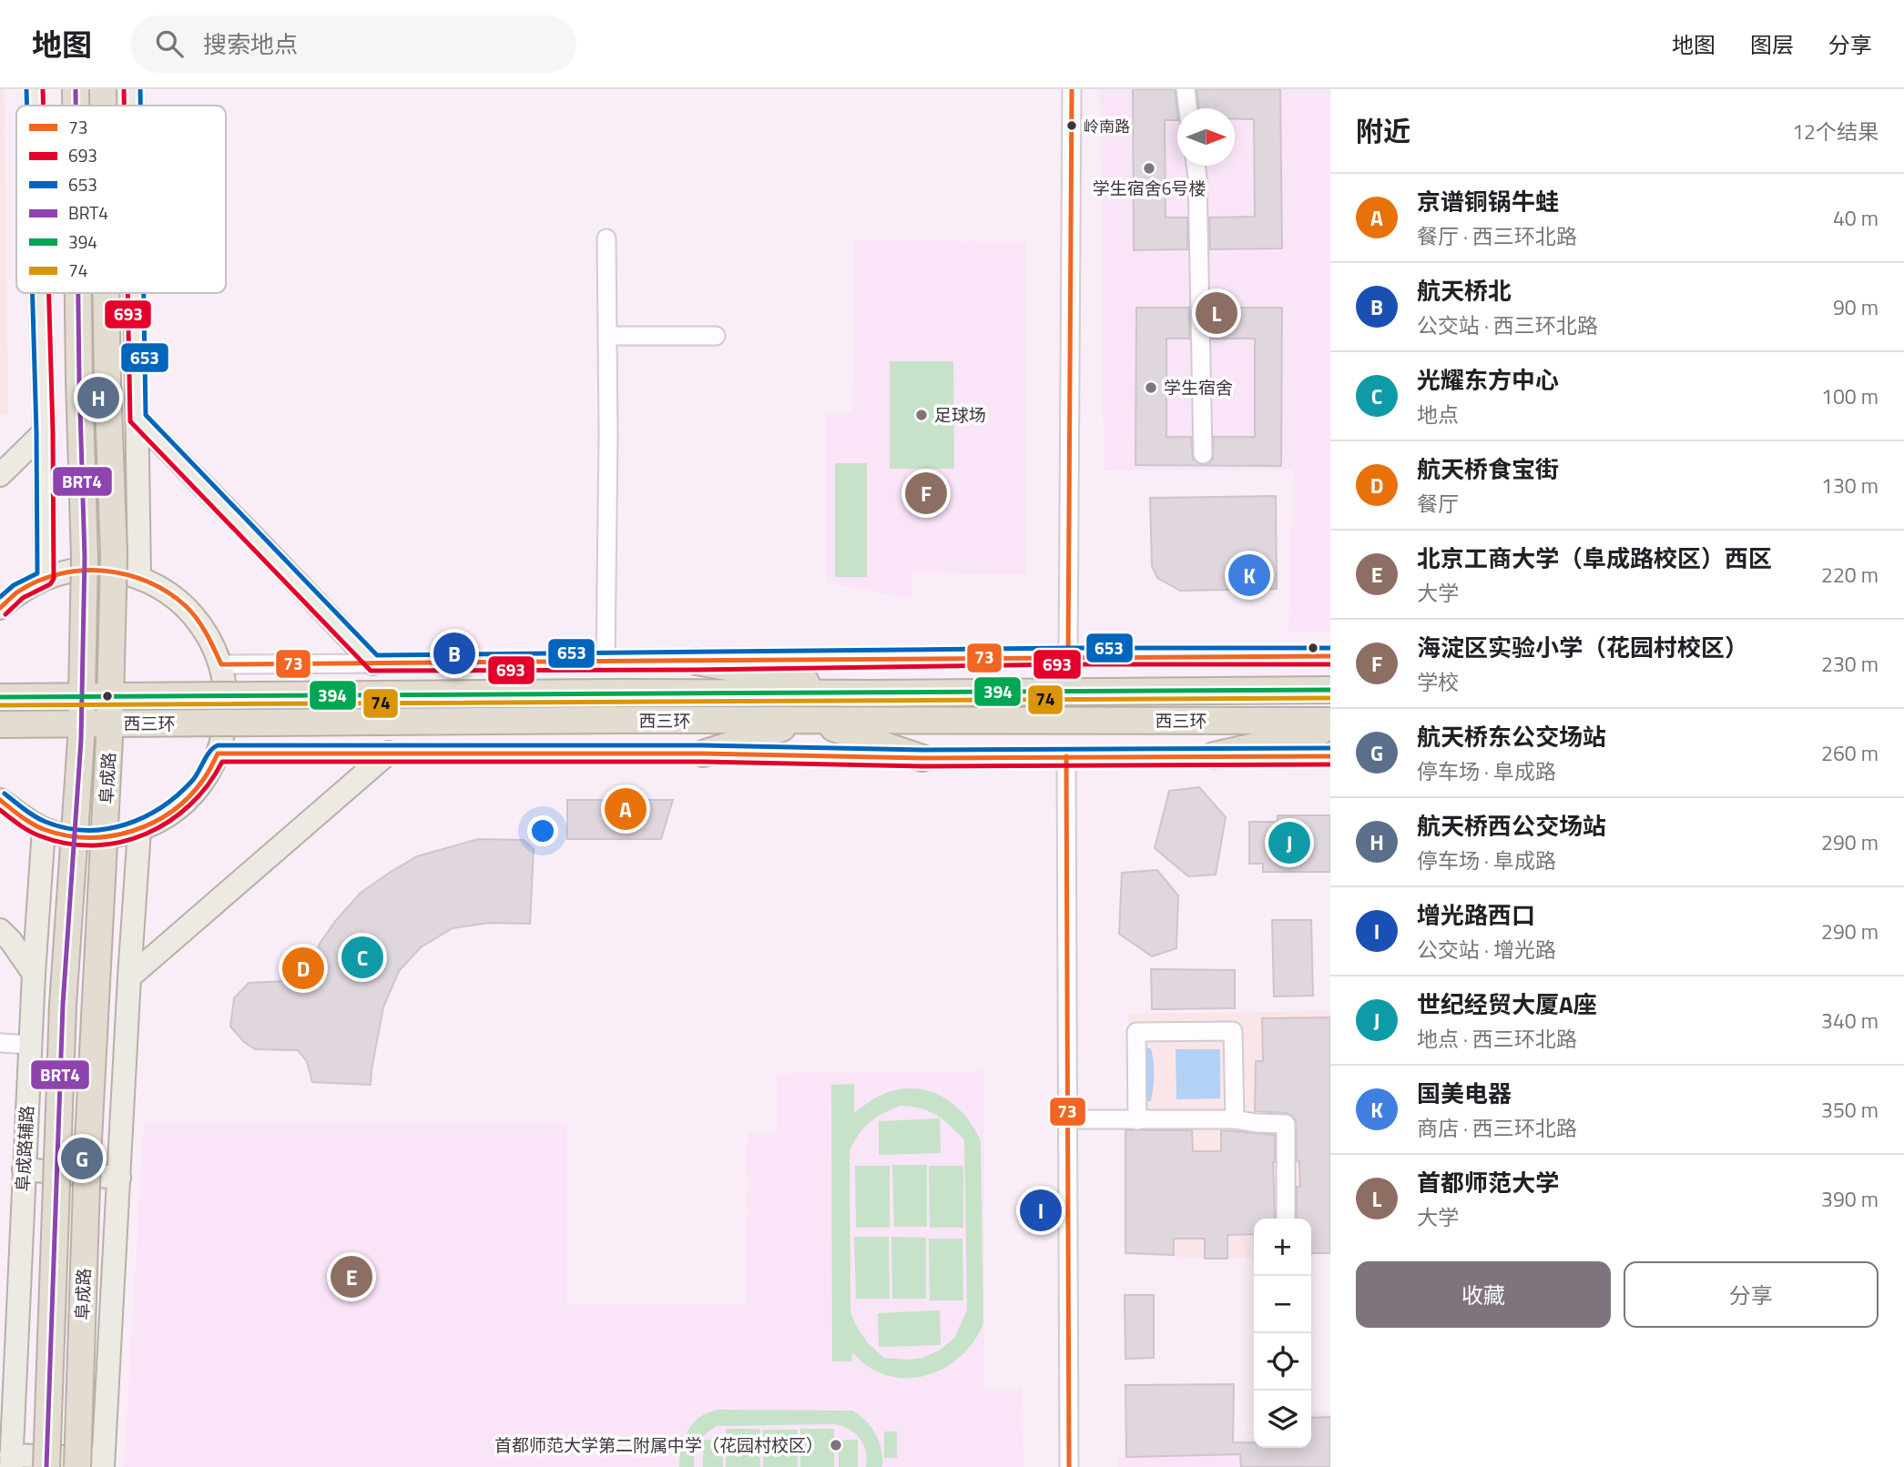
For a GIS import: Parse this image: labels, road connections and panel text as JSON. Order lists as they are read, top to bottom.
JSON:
{
  "streets": {
    "highway": ["西三环", "阜成路"],
    "main road": ["阜成路辅路"]
  },
  "places": [
    "岭南路",
    "学生宿舍6号楼",
    "学生宿舍",
    "足球场",
    "首都师范大学第二附属中学（花园村校区）"
  ],
  "lines": [
    "transit line 73",
    "transit line 693",
    "transit line 653",
    "transit line BRT4",
    "transit line 394",
    "transit line 74"
  ],
  "legend": [
    "73",
    "693",
    "653",
    "BRT4",
    "394",
    "74"
  ],
  "north": "right",
  "page": {
    "header": "地图",
    "search": "搜索地点",
    "nav": ["地图", "图层", "分享"],
    "heading": ["附近", "12个结果"],
    "list": [
      {
        "mark": "A",
        "name": "京谱铜锅牛蛙",
        "note": "餐厅 · 西三环北路",
        "value": "40 m"
      },
      {
        "mark": "B",
        "name": "航天桥北",
        "note": "公交站 · 西三环北路",
        "value": "90 m"
      },
      {
        "mark": "C",
        "name": "光耀东方中心",
        "note": "地点",
        "value": "100 m"
      },
      {
        "mark": "D",
        "name": "航天桥食宝街",
        "note": "餐厅",
        "value": "130 m"
      },
      {
        "mark": "E",
        "name": "北京工商大学（阜成路校区）西区",
        "note": "大学",
        "value": "220 m"
      },
      {
        "mark": "F",
        "name": "海淀区实验小学（花园村校区）",
        "note": "学校",
        "value": "230 m"
      },
      {
        "mark": "G",
        "name": "航天桥东公交场站",
        "note": "停车场 · 阜成路",
        "value": "260 m"
      },
      {
        "mark": "H",
        "name": "航天桥西公交场站",
        "note": "停车场 · 阜成路",
        "value": "290 m"
      },
      {
        "mark": "I",
        "name": "增光路西口",
        "note": "公交站 · 增光路",
        "value": "290 m"
      },
      {
        "mark": "J",
        "name": "世纪经贸大厦A座",
        "note": "地点 · 西三环北路",
        "value": "340 m"
      },
      {
        "mark": "K",
        "name": "国美电器",
        "note": "商店 · 西三环北路",
        "value": "350 m"
      },
      {
        "mark": "L",
        "name": "首都师范大学",
        "note": "大学",
        "value": "390 m"
      }
    ],
    "pins": [
      "L",
      "H",
      "F",
      "K",
      "B",
      "A",
      "J",
      "C",
      "D",
      "G",
      "I",
      "E"
    ],
    "map_buttons": ["+", "−"],
    "buttons": ["收藏", "分享"]
  }
}
